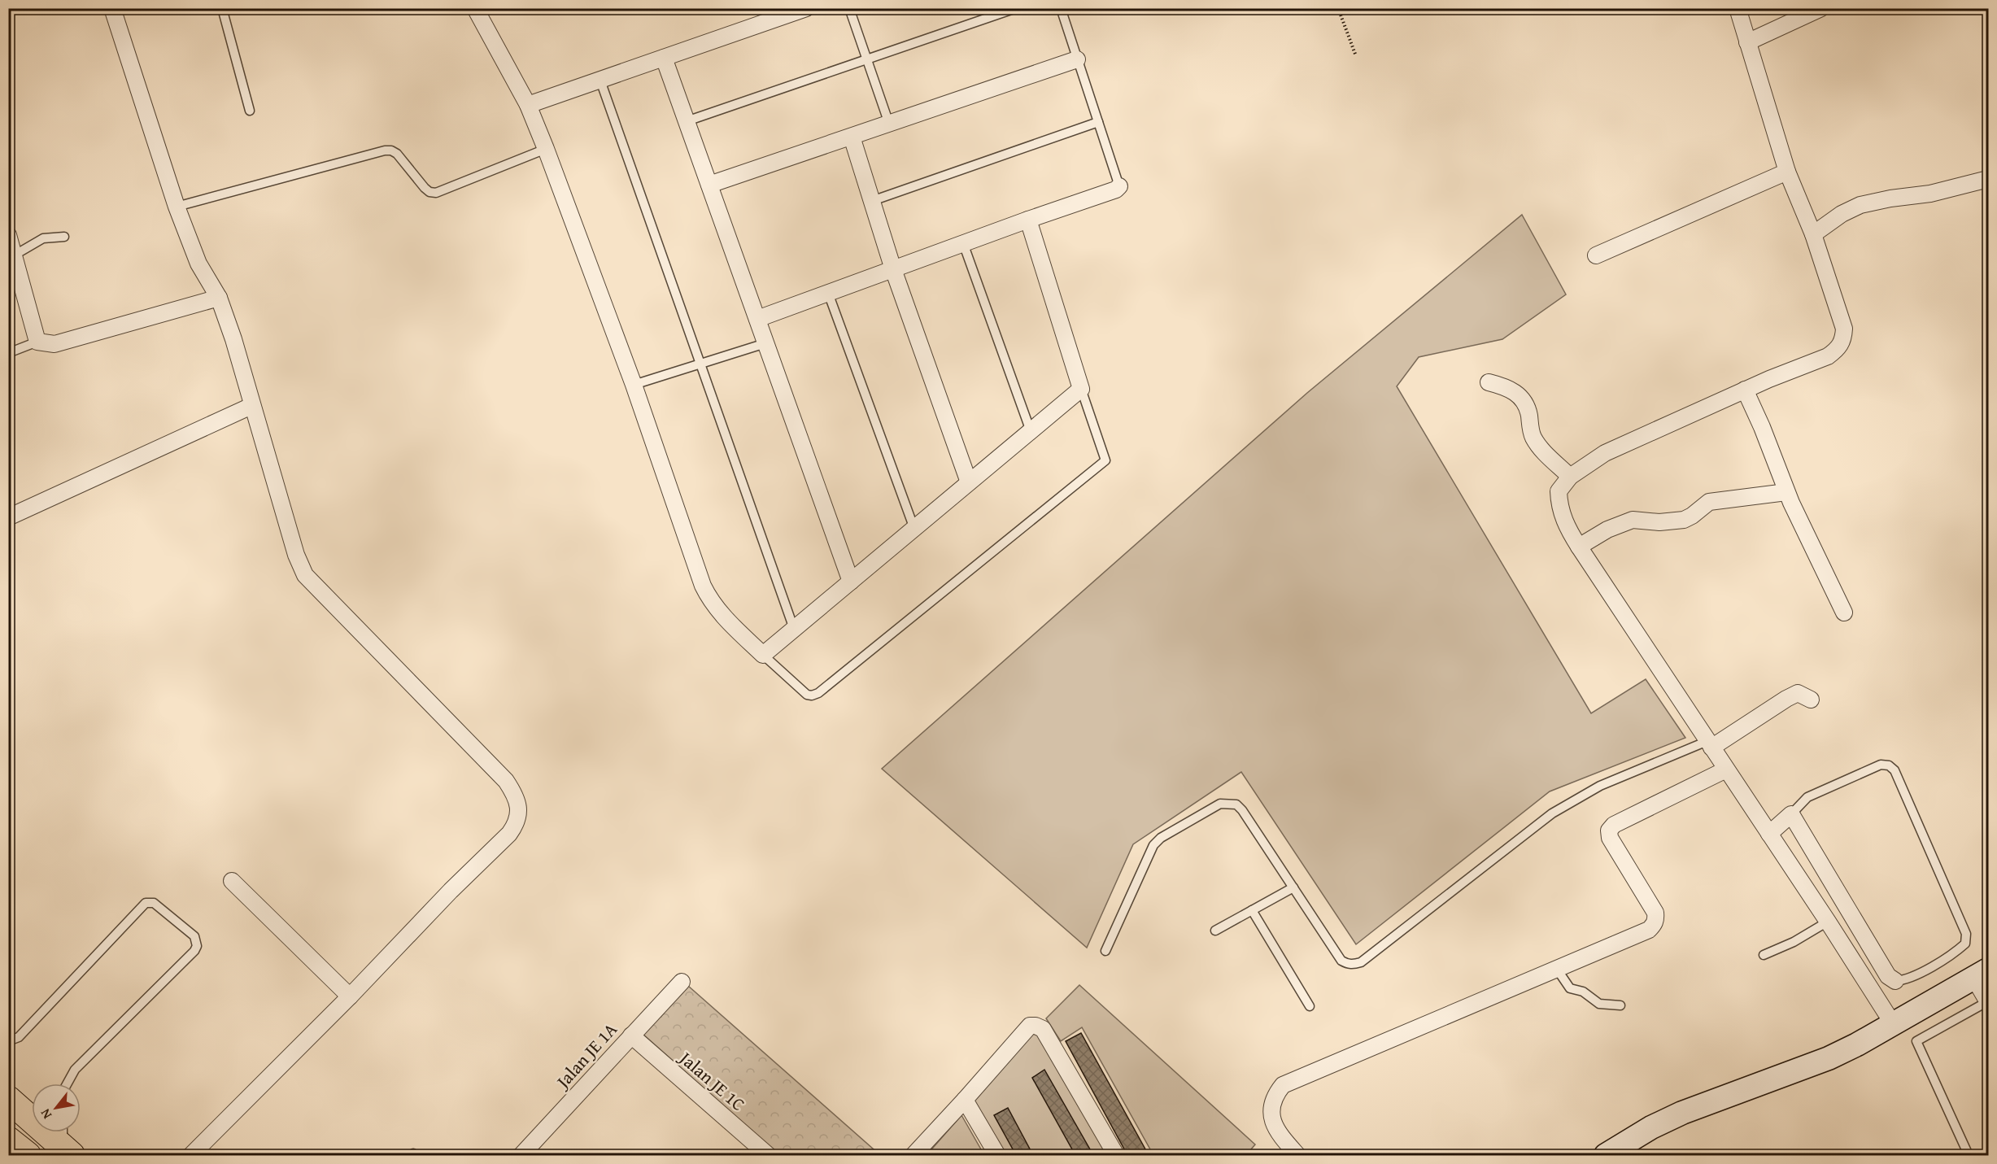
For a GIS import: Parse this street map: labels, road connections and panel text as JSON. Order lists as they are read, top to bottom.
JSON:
{
  "streets": {
    "street": ["Jalan JE 1A", "Jalan JE 1C"]
  },
  "crossings": [
    ["Jalan JE 1A", "Jalan JE 1C"]
  ],
  "north": "bottom left"
}
